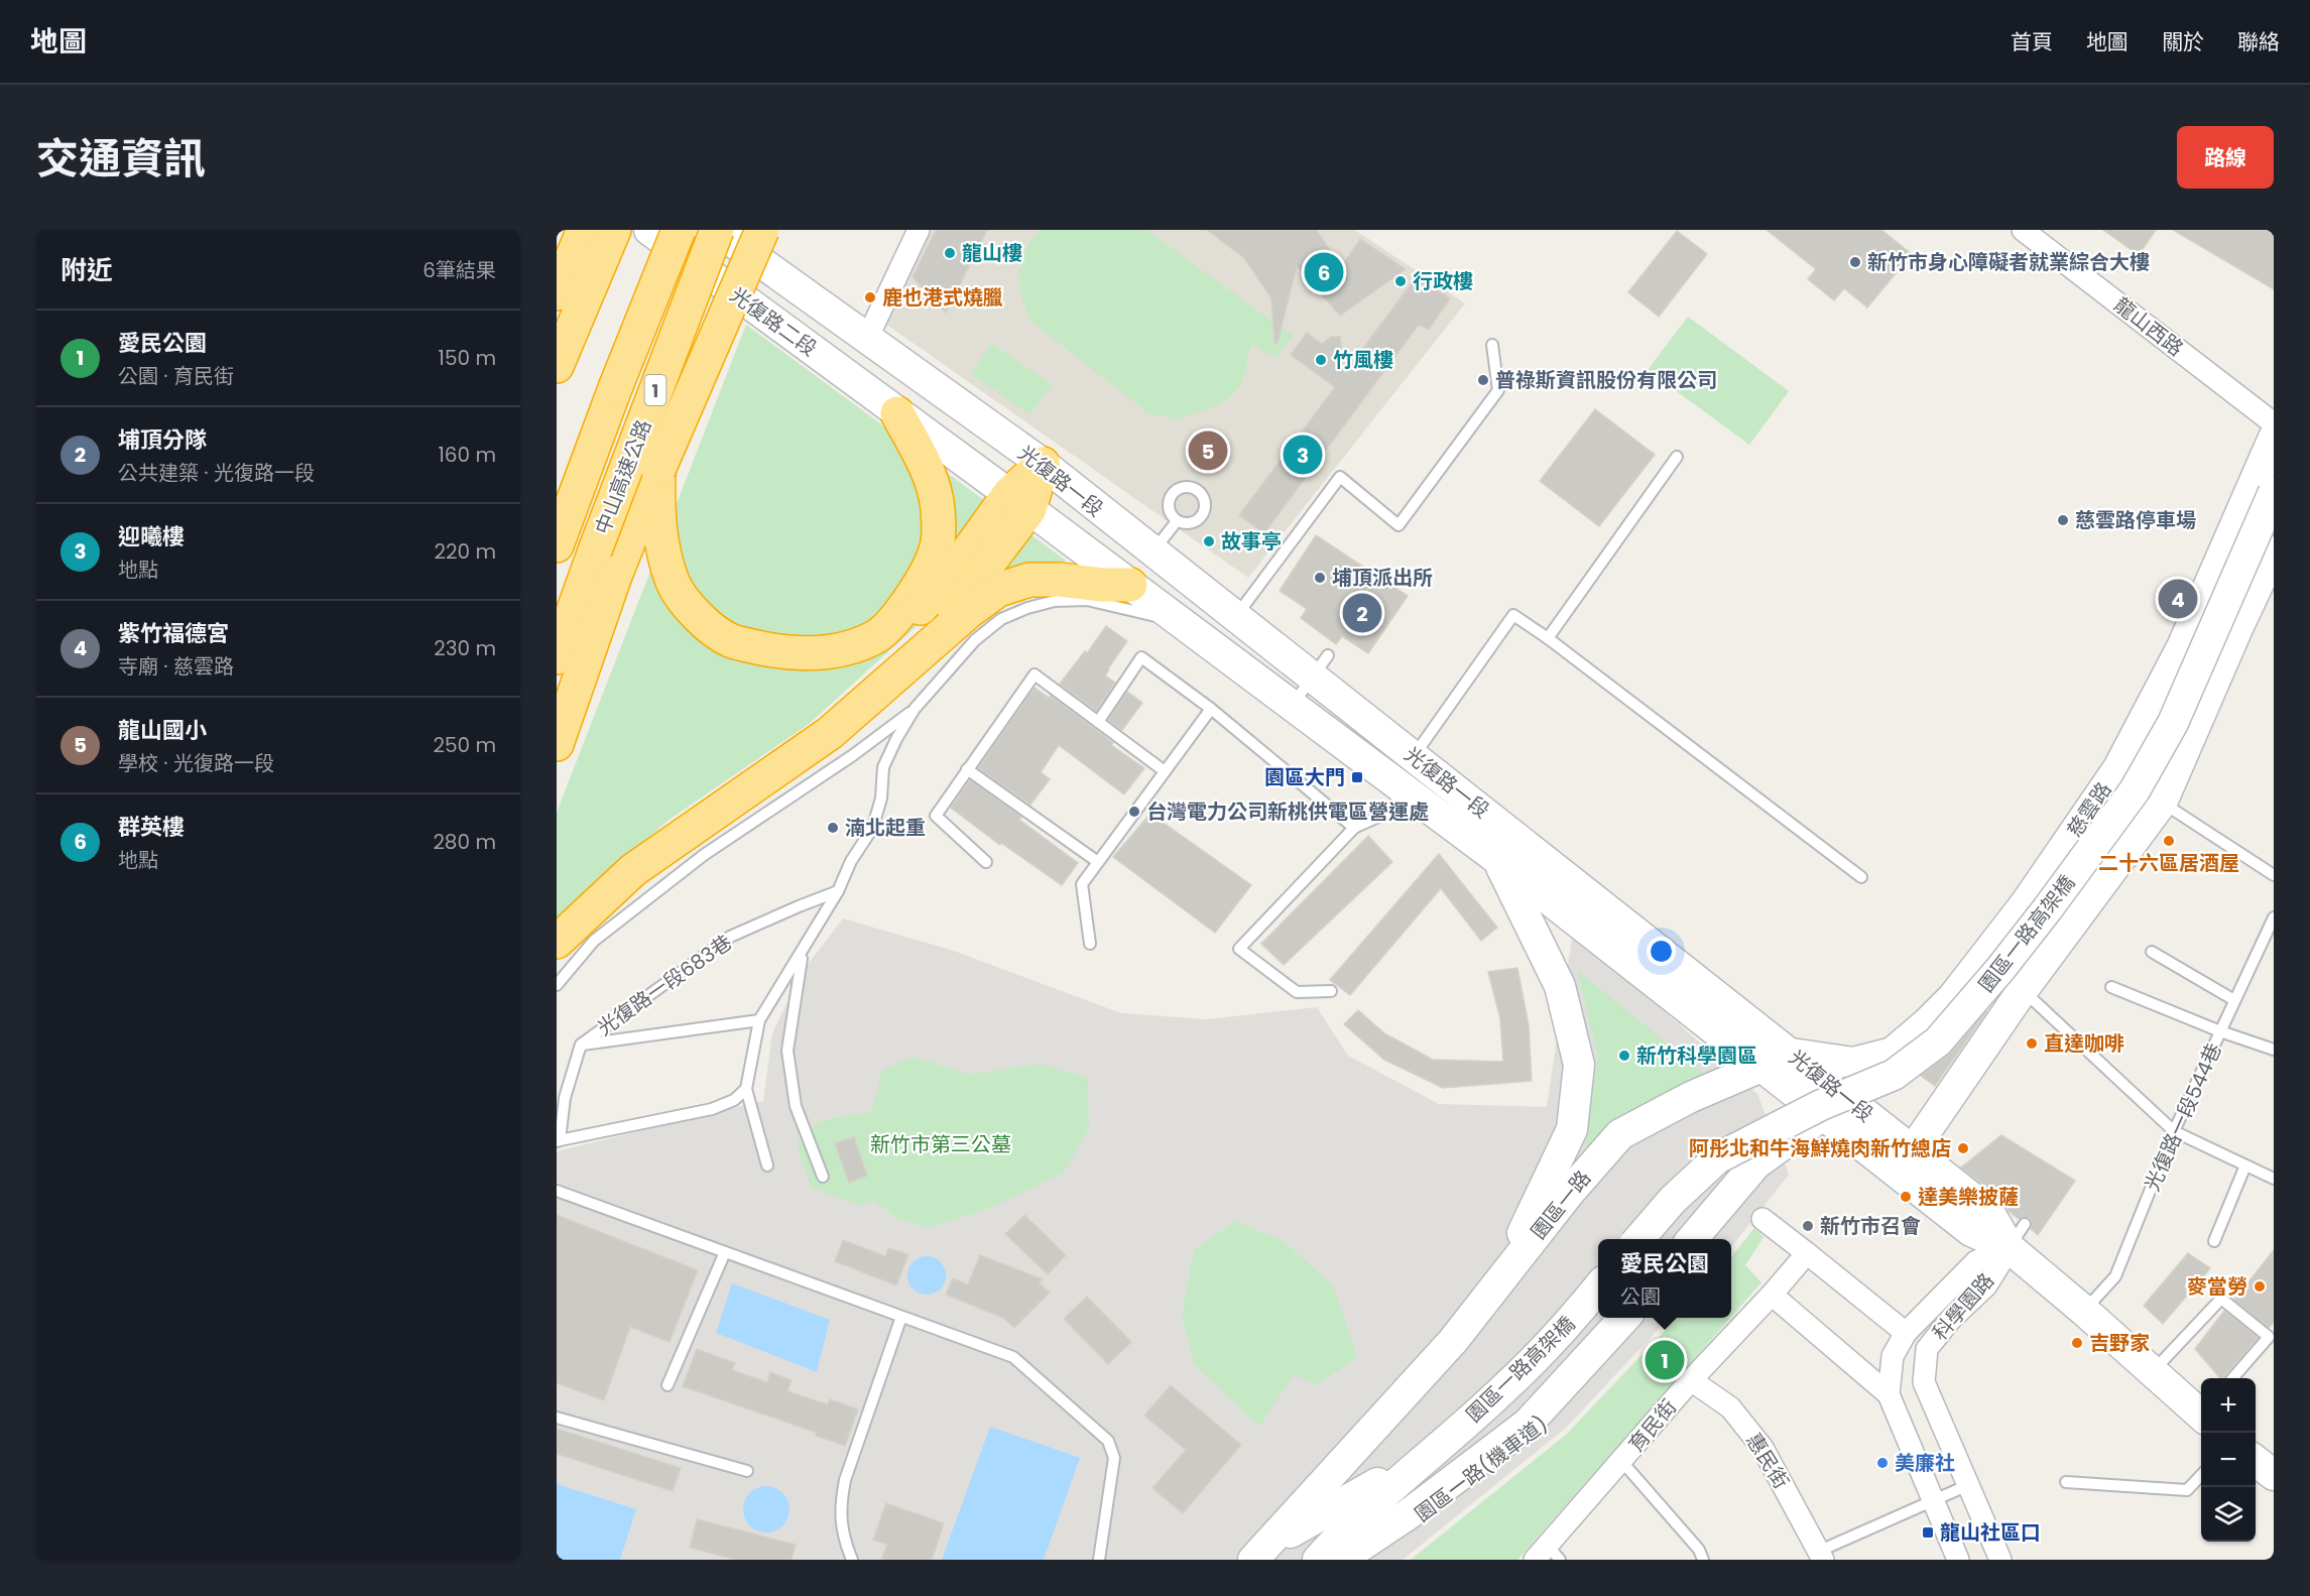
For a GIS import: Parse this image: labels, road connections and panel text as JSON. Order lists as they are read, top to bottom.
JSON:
{
  "streets": {
    "highway": ["1", "中山高速公路"],
    "main road": [
      "光復路二段",
      "光復路一段",
      "慈雲路",
      "園區一路高架橋",
      "園區一路"
    ],
    "street": [
      "龍山西路",
      "科學園路",
      "育民街",
      "惠民街"
    ],
    "lane": ["光復路一段683巷", "光復路一段544巷", "園區一路(機車道)"]
  },
  "crossings": [
    ["光復路二段", "中山高速公路"],
    ["光復路二段", "光復路一段"],
    ["光復路一段", "慈雲路"],
    ["光復路一段", "光復路一段544巷"],
    ["光復路一段", "園區一路"],
    ["光復路一段", "科學園路"],
    ["慈雲路", "園區一路"],
    ["科學園路", "育民街"],
    ["育民街", "惠民街"]
  ],
  "parks": ["新竹市第三公墓"],
  "places": {
    "other": [
      "龍山樓",
      "新竹市身心障礙者就業綜合大樓",
      "行政樓",
      "鹿也港式燒臘",
      "竹風樓",
      "普祿斯資訊股份有限公司",
      "慈雲路停車場",
      "故事亭",
      "埔頂派出所",
      "台灣電力公司新桃供電區營運處",
      "湳北起重",
      "二十六區居酒屋",
      "直達咖啡",
      "新竹科學園區",
      "阿彤北和牛海鮮燒肉新竹總店",
      "達美樂披薩",
      "新竹市召會",
      "麥當勞",
      "吉野家",
      "美廉社"
    ],
    "transit": ["園區大門", "龍山社區口"]
  },
  "page": {
    "header": "地圖",
    "nav": [
      "首頁",
      "地圖",
      "關於",
      "聯絡"
    ],
    "title": "交通資訊",
    "buttons": "路線",
    "heading": ["附近", "6筆結果"],
    "pins": [
      "6",
      "5",
      "3",
      "4",
      "2",
      "1"
    ],
    "list": [
      {
        "mark": "1",
        "name": "愛民公園",
        "note": "公園 · 育民街",
        "value": "150 m"
      },
      {
        "mark": "2",
        "name": "埔頂分隊",
        "note": "公共建築 · 光復路一段",
        "value": "160 m"
      },
      {
        "mark": "3",
        "name": "迎曦樓",
        "note": "地點",
        "value": "220 m"
      },
      {
        "mark": "4",
        "name": "紫竹福德宮",
        "note": "寺廟 · 慈雲路",
        "value": "230 m"
      },
      {
        "mark": "5",
        "name": "龍山國小",
        "note": "學校 · 光復路一段",
        "value": "250 m"
      },
      {
        "mark": "6",
        "name": "群英樓",
        "note": "地點",
        "value": "280 m"
      }
    ],
    "popup": ["愛民公園", "公園"],
    "map_buttons": ["+", "−"]
  }
}
